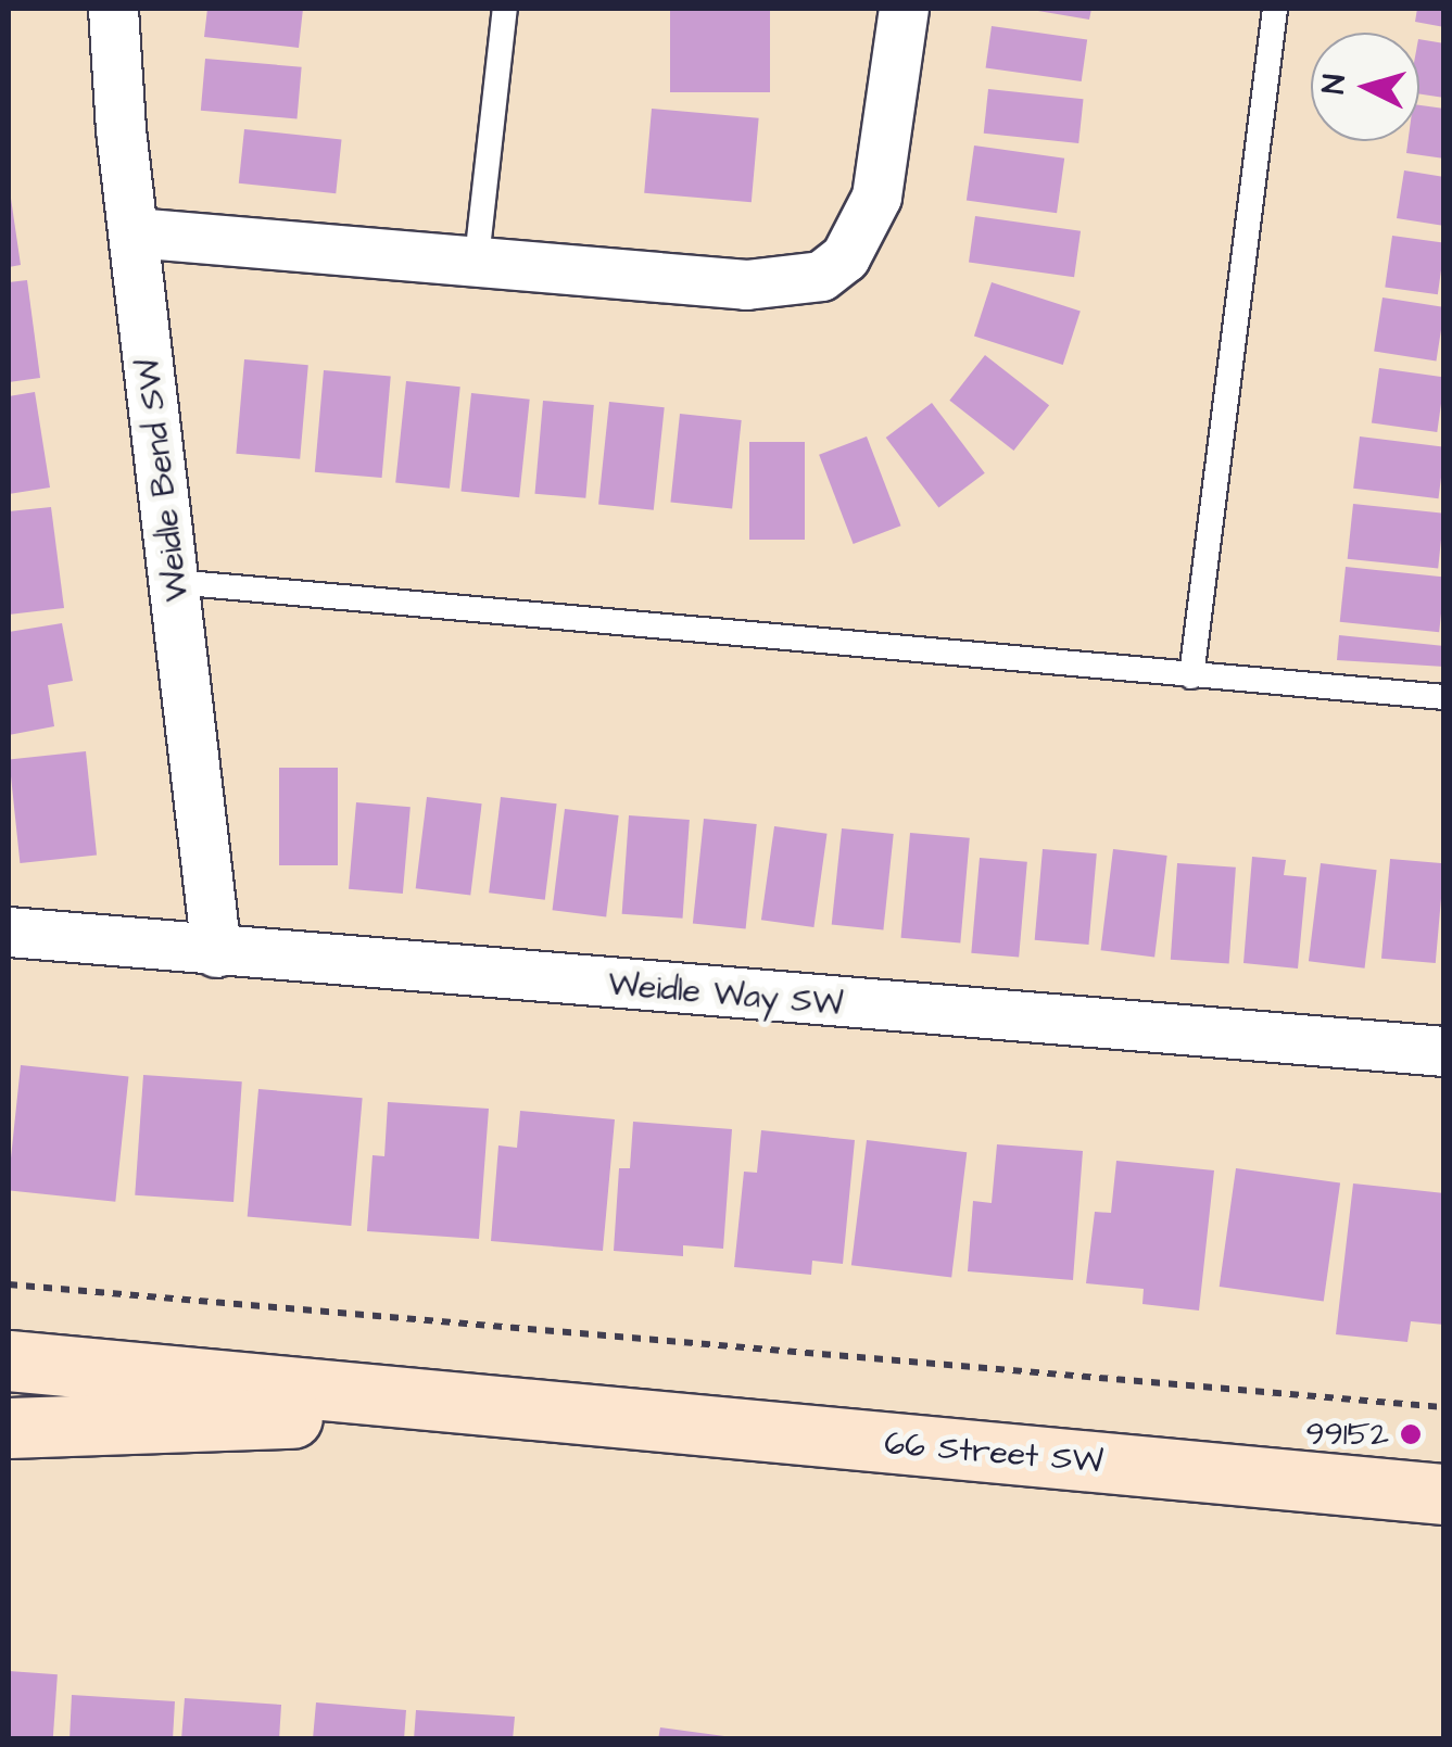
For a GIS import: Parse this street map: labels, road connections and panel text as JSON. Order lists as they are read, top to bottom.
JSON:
{
  "streets": {
    "main road": ["66 Street SW"],
    "street": ["Weidle Bend SW", "Weidle Way SW"]
  },
  "crossings": [
    ["Weidle Bend SW", "Weidle Way SW"]
  ],
  "places": ["99152"],
  "north": "left"
}
